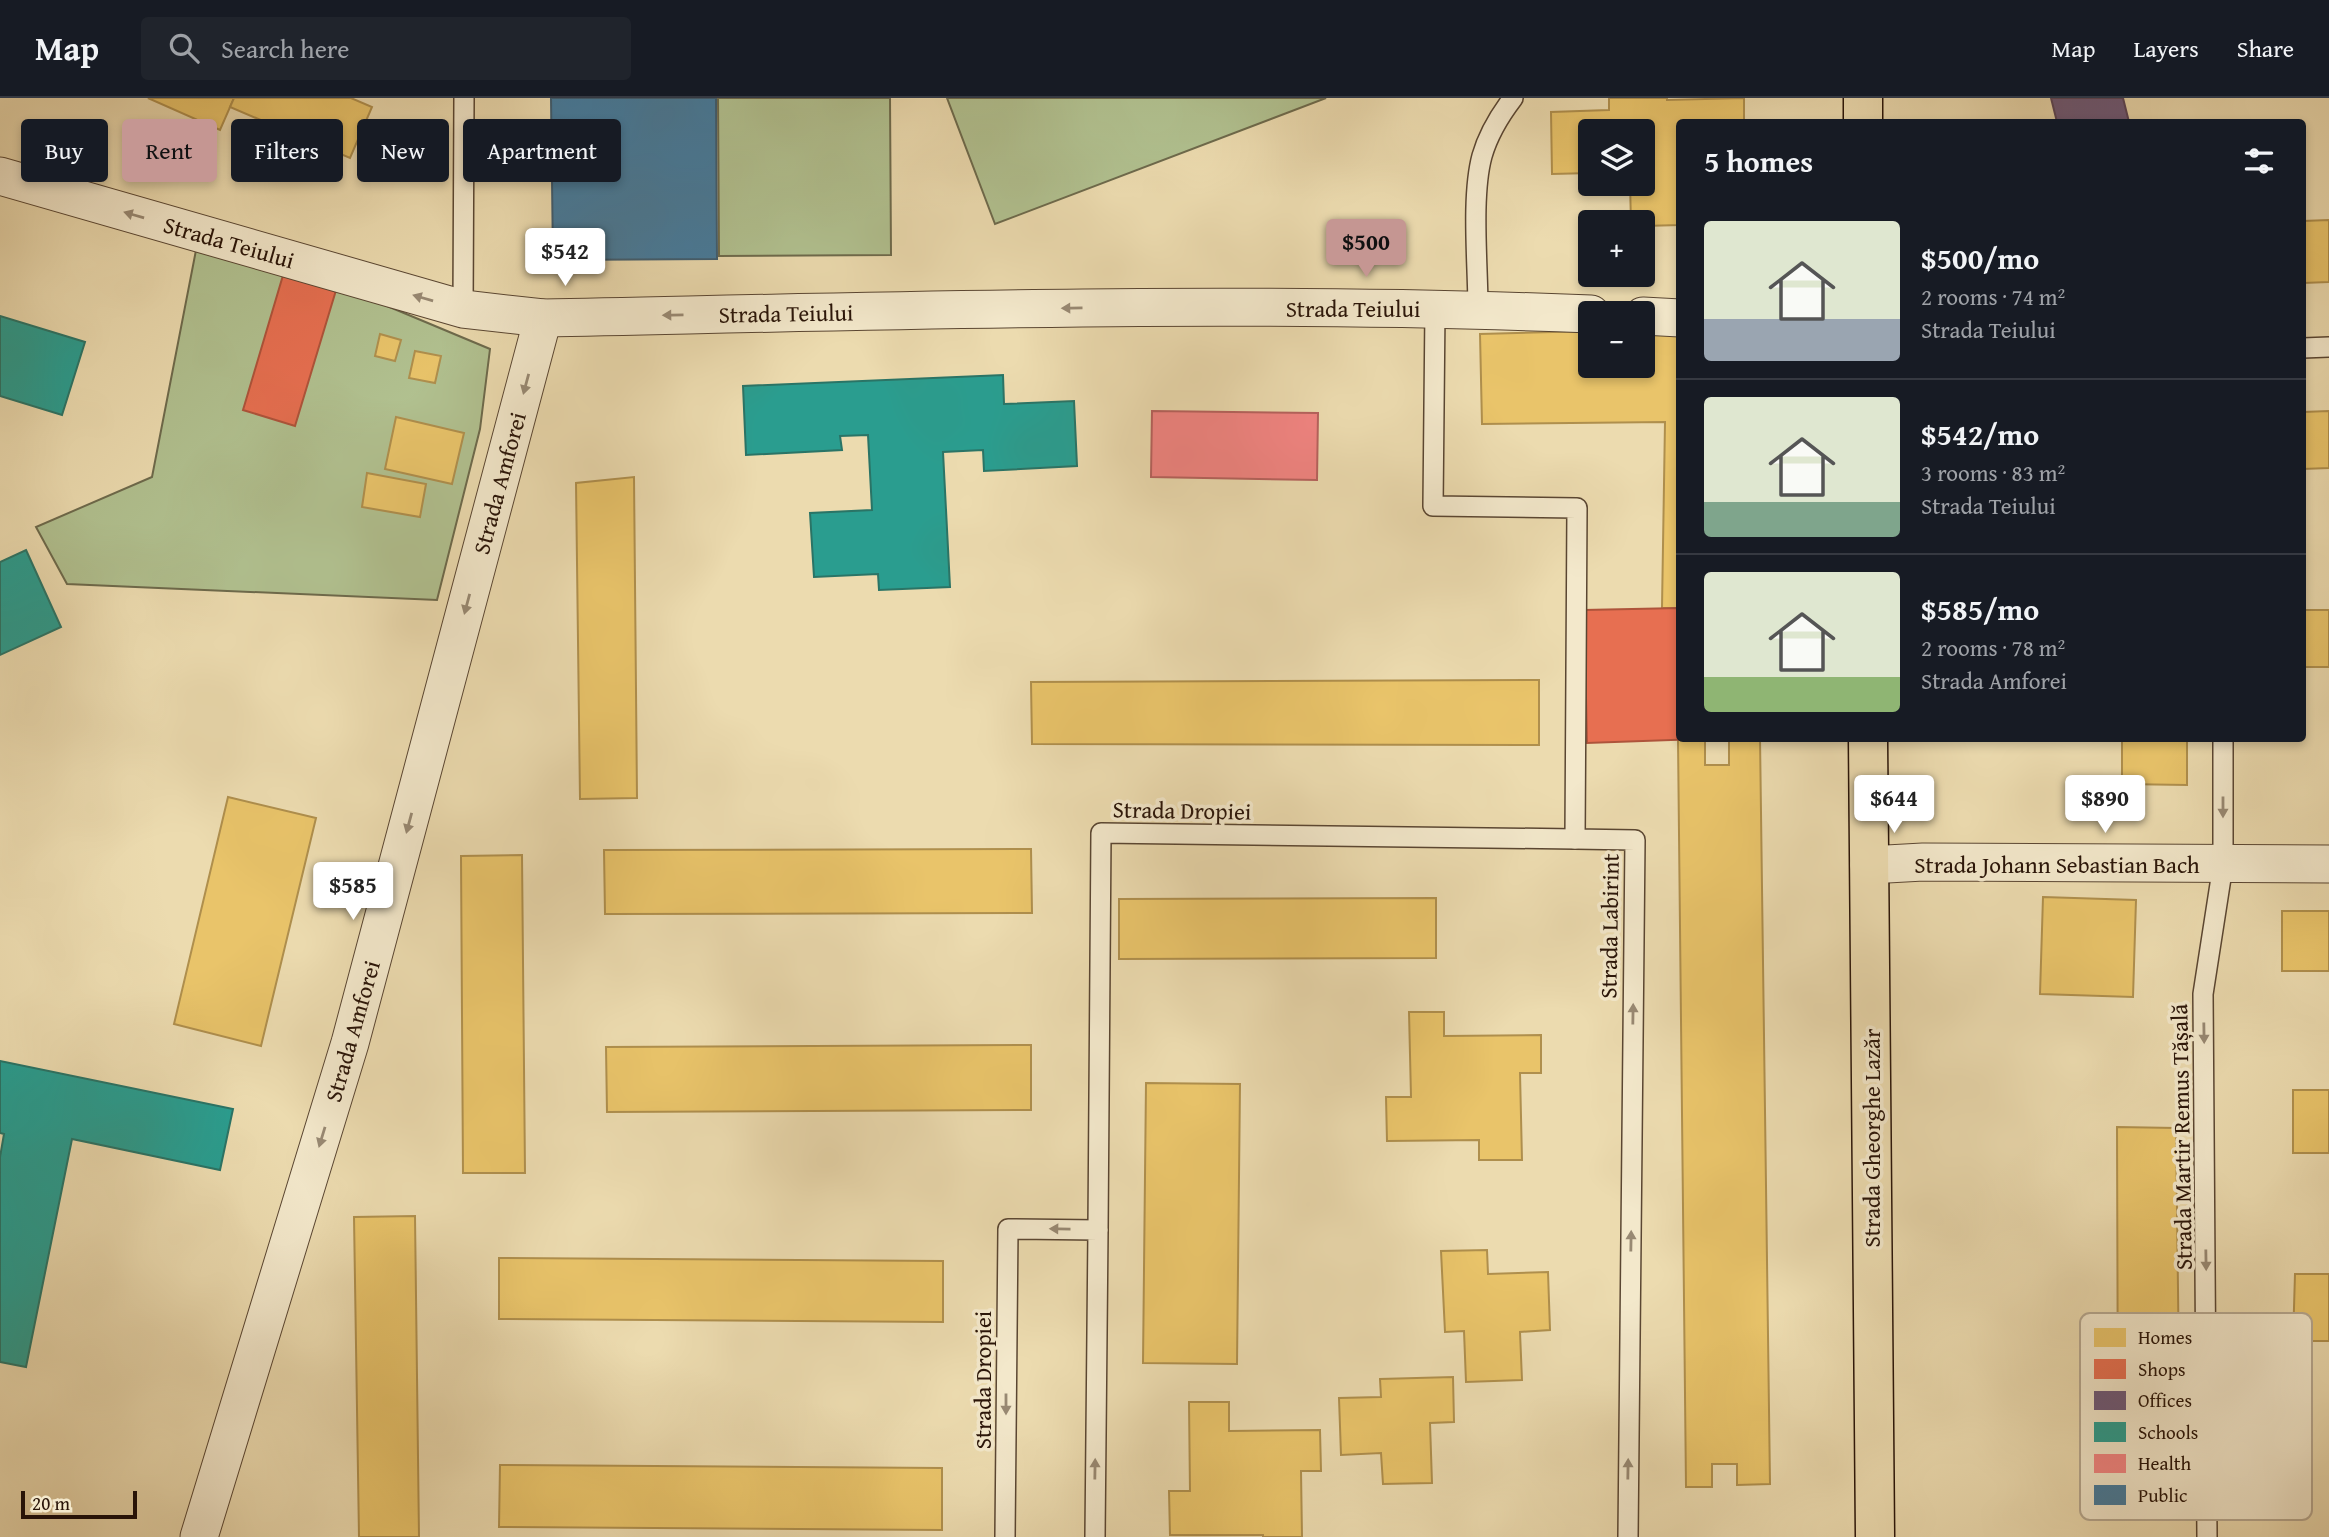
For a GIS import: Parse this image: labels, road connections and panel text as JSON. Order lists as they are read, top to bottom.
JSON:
{
  "streets": {
    "main road": ["Strada Gheorghe Lazăr"],
    "street": ["Strada Teiului", "Strada Amforei", "Strada Johann Sebastian Bach"],
    "lane": ["Strada Dropiei", "Strada Labirint", "Strada Martir Remus Tășală"]
  },
  "crossings": [
    ["Strada Teiului", "Strada Amforei"],
    ["Strada Teiului", "Strada Labirint"],
    ["Strada Dropiei", "Strada Labirint"],
    ["Strada Johann Sebastian Bach", "Strada Martir Remus Tășală"],
    ["Strada Johann Sebastian Bach", "Strada Gheorghe Lazăr"]
  ],
  "one_way": [
    "Strada Teiului",
    "Strada Amforei",
    "Strada Labirint",
    "Strada Martir Remus Tășală"
  ],
  "legend": [
    "Homes",
    "Shops",
    "Offices",
    "Schools",
    "Health",
    "Public"
  ],
  "scale_bar": "20 m",
  "page": {
    "header": "Map",
    "search": "Search here",
    "nav": ["Map", "Layers", "Share"],
    "map_buttons": ["+", "−"],
    "chip": [
      "Buy",
      "Rent",
      "Filters",
      "New",
      "Apartment"
    ],
    "heading": "5 homes",
    "list": [
      {
        "name": "$500/mo",
        "note": "2 rooms · 74 m² · Strada Teiului"
      },
      {
        "name": "$542/mo",
        "note": "3 rooms · 83 m² · Strada Teiului"
      },
      {
        "name": "$585/mo",
        "note": "2 rooms · 78 m² · Strada Amforei"
      }
    ],
    "price": [
      "$500",
      "$542",
      "$644",
      "$890",
      "$585"
    ],
    "scale": "20 m"
  }
}
